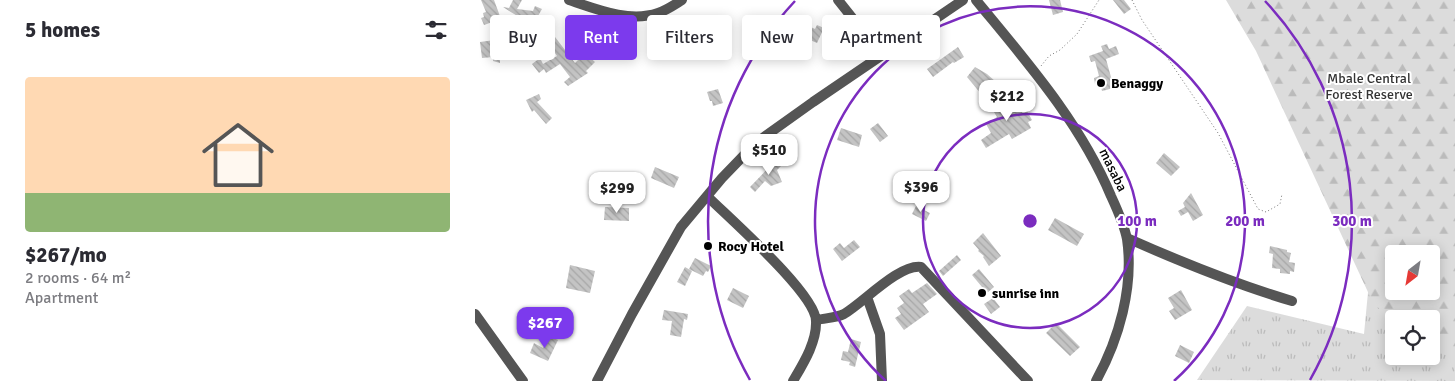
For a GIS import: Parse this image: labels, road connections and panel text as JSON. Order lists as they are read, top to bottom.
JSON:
{
  "streets": {
    "street": ["masaba"]
  },
  "parks": ["Mbale Central Forest Reserve"],
  "places": ["Benaggy", "Rocy Hotel", "sunrise inn"],
  "north": "bottom left",
  "page": {
    "heading": "5 homes",
    "chip": [
      "Buy",
      "Rent",
      "Filters",
      "New",
      "Apartment"
    ],
    "list": [
      {
        "name": "$267/mo",
        "note": "2 rooms · 64 m² · Apartment"
      }
    ],
    "price": [
      "$212",
      "$510",
      "$396",
      "$299",
      "$267"
    ]
  },
  "rings": ["100 m", "200 m", "300 m"]
}
